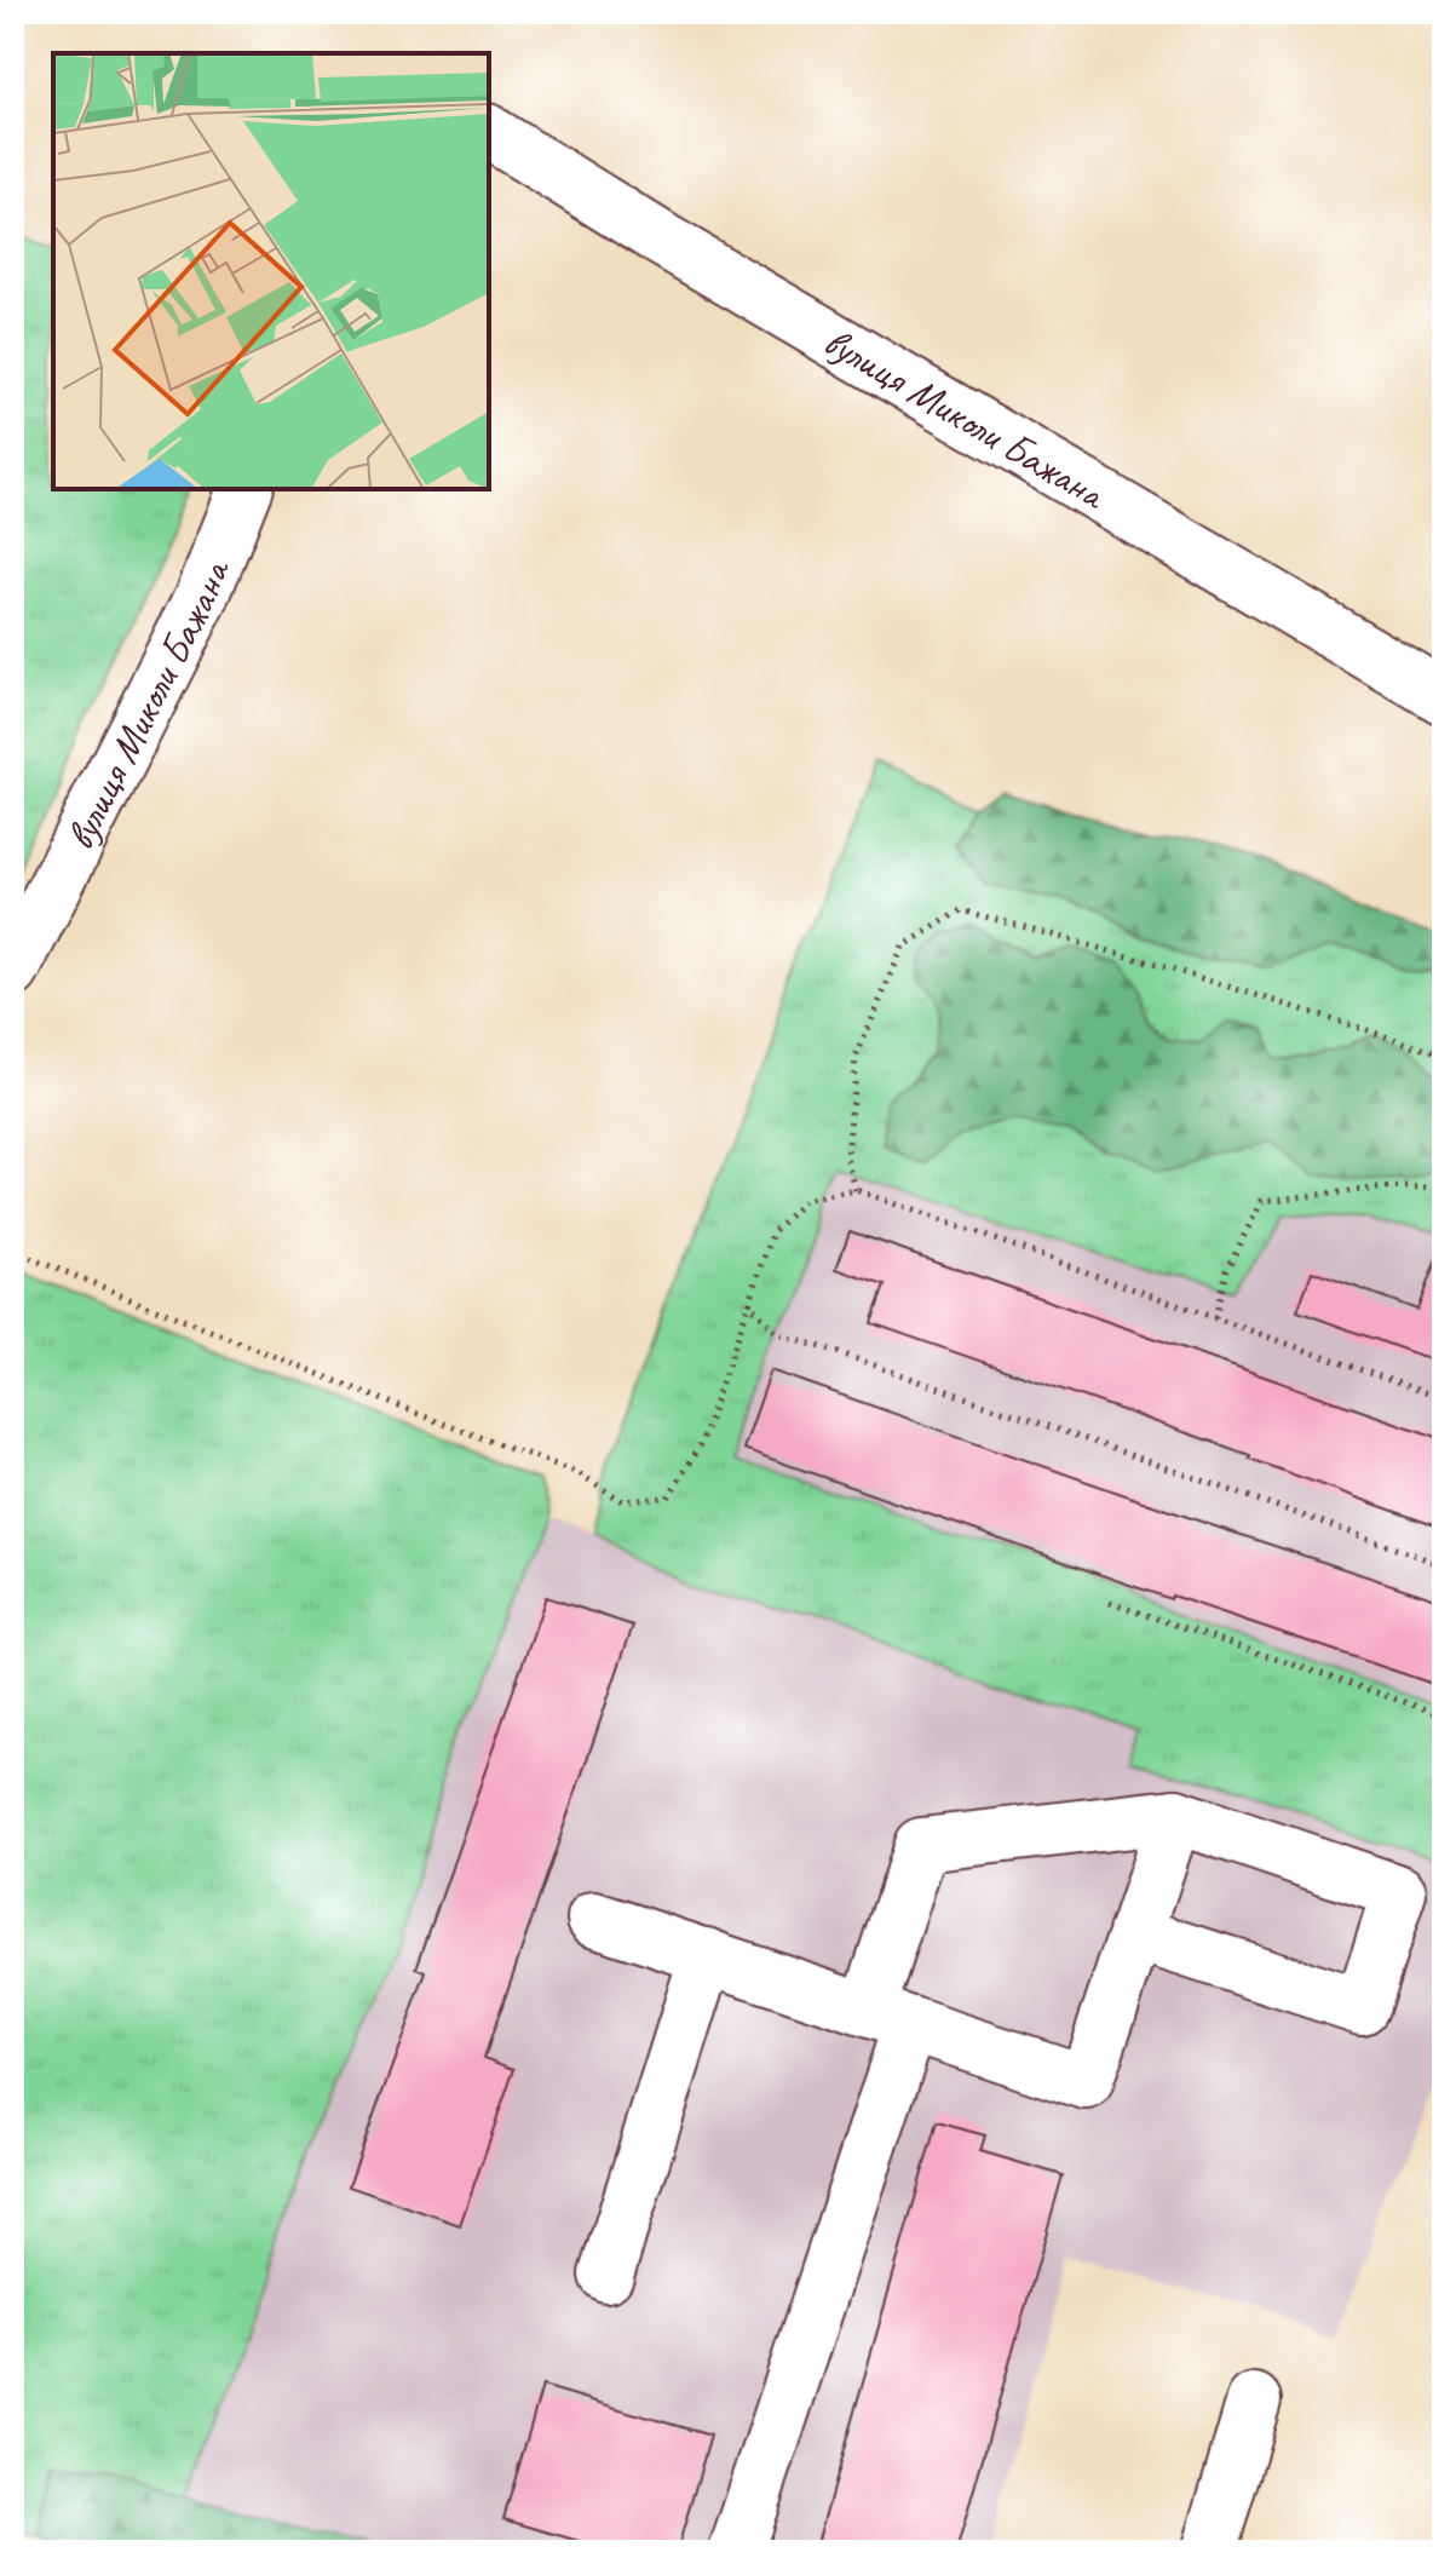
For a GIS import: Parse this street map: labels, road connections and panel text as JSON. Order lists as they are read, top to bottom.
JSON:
{
  "streets": {
    "street": ["вулиця Миколи Бажана"]
  }
}
